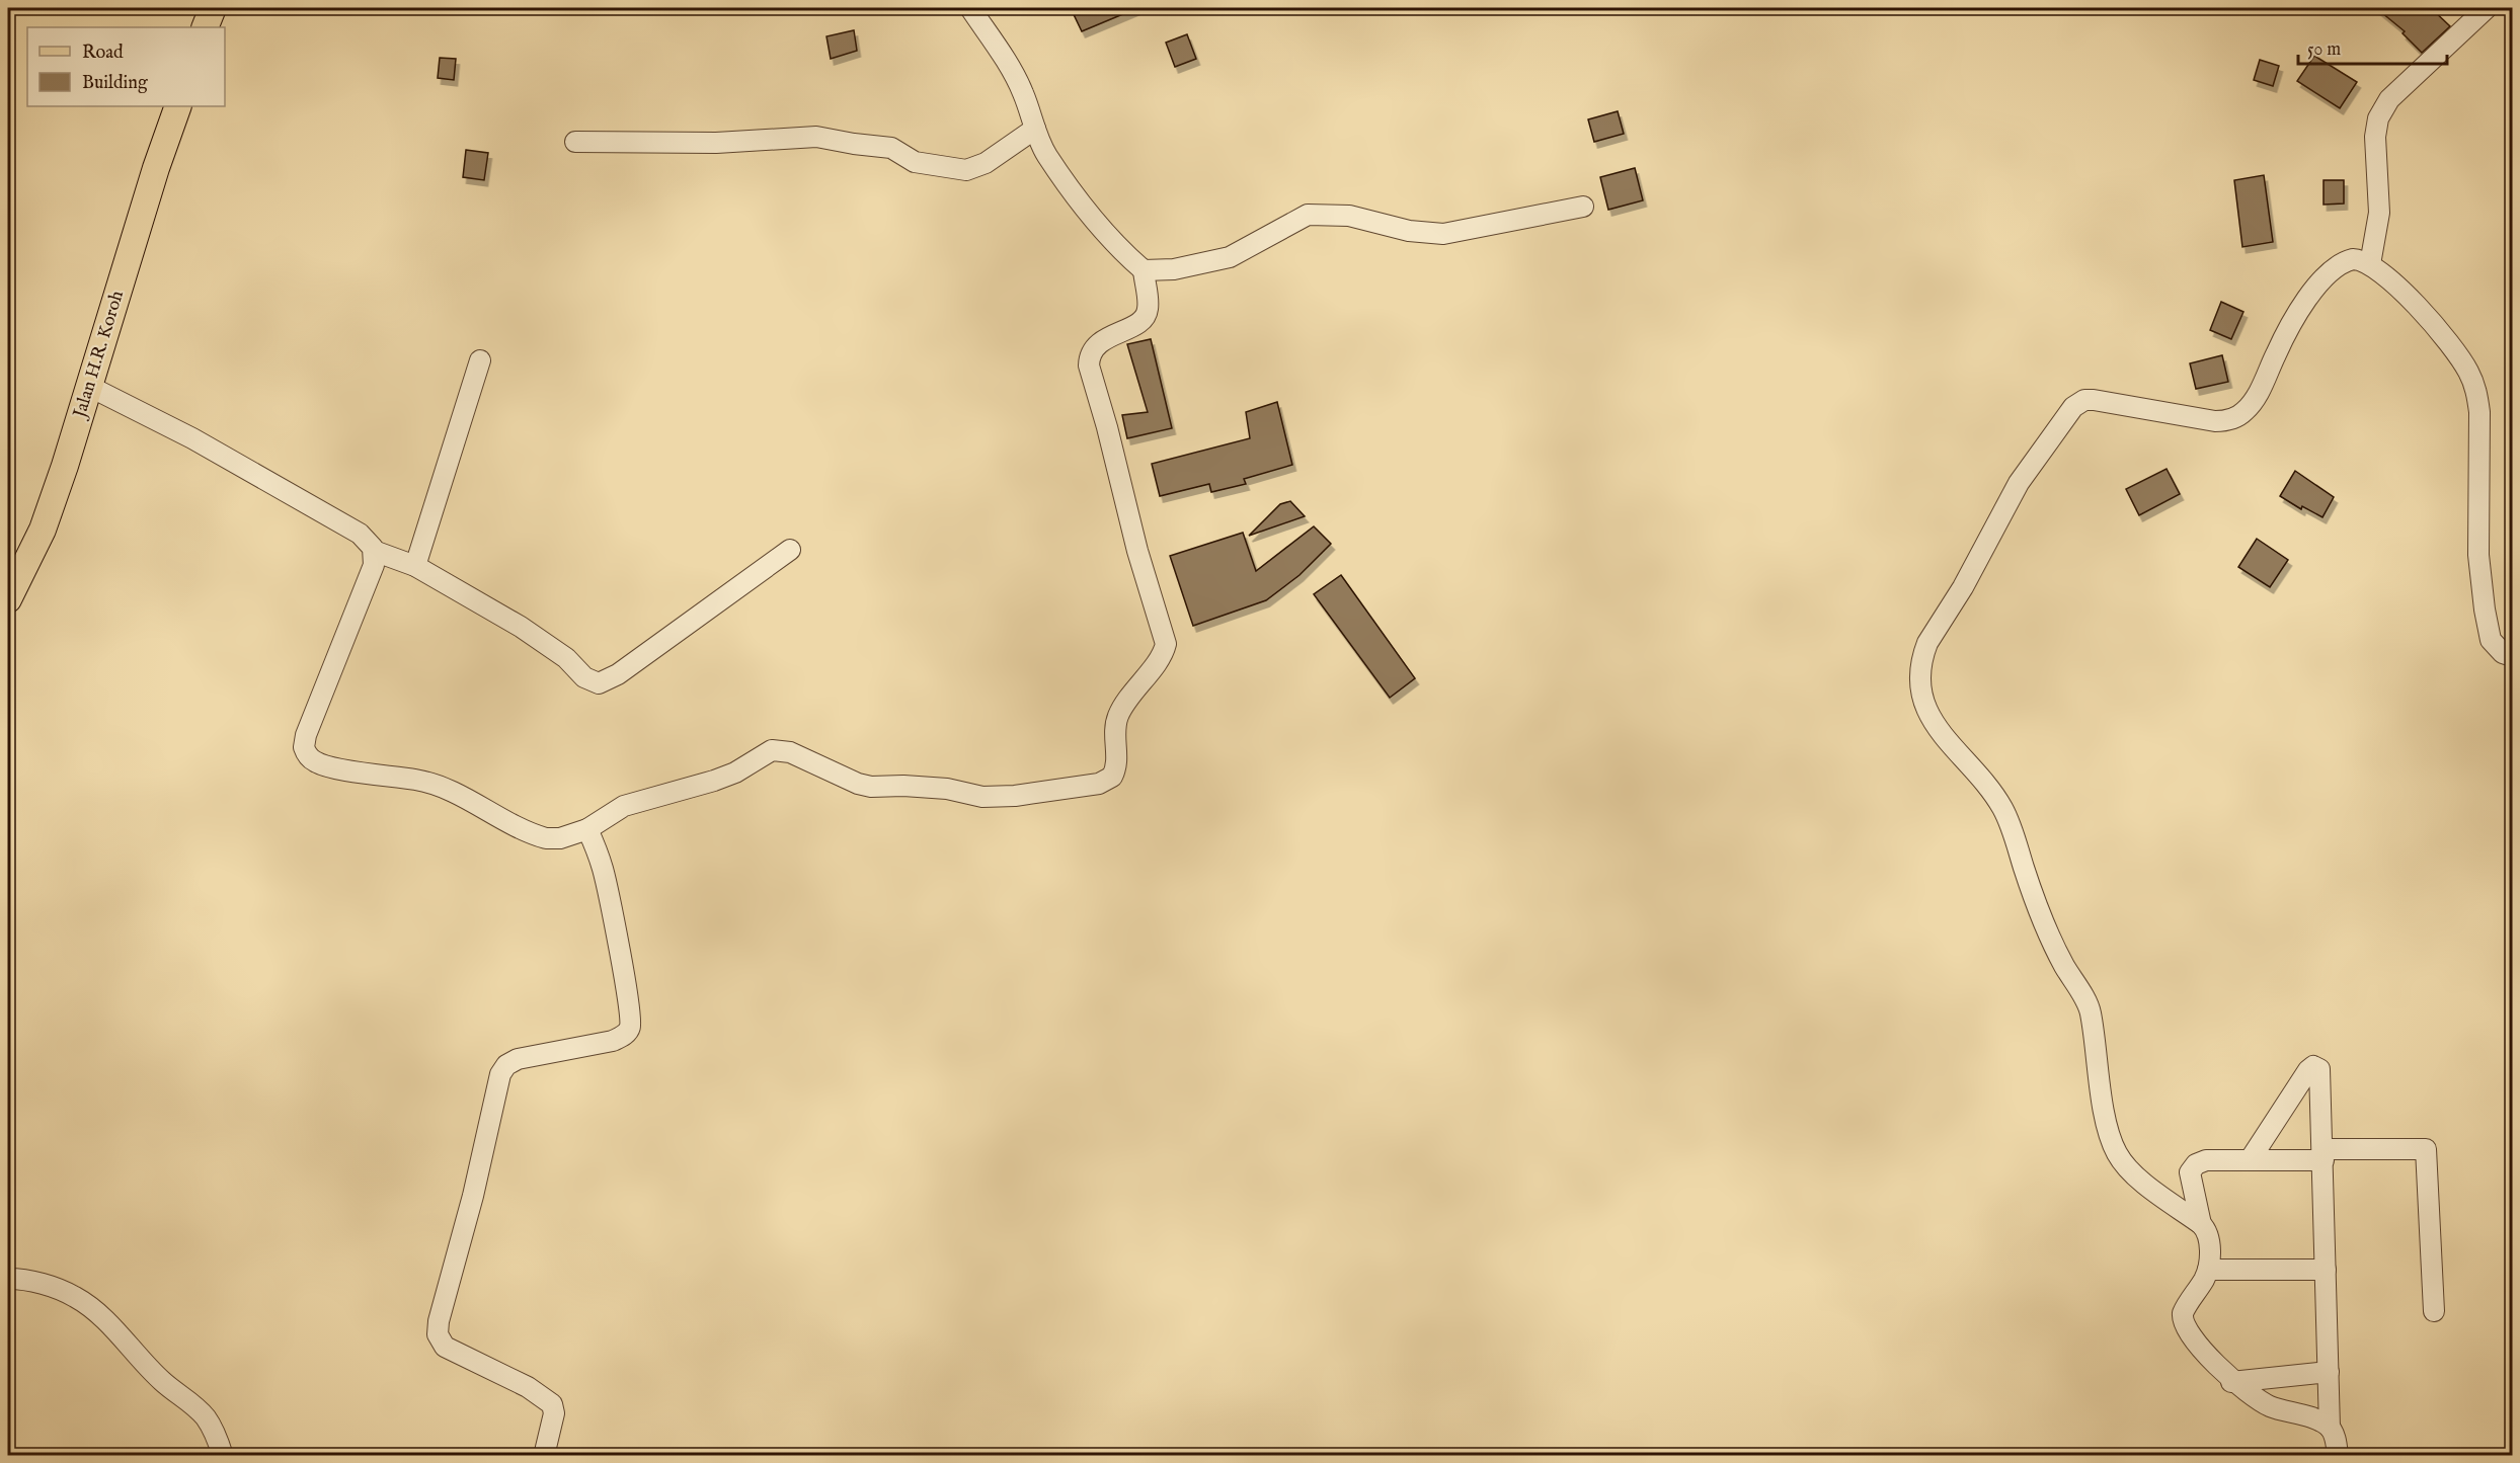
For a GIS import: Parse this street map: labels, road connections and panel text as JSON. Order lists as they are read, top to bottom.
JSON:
{
  "streets": {
    "main road": ["Jalan H.R. Koroh"]
  },
  "legend": ["Road", "Building"],
  "scale_bar": "50 m"
}
